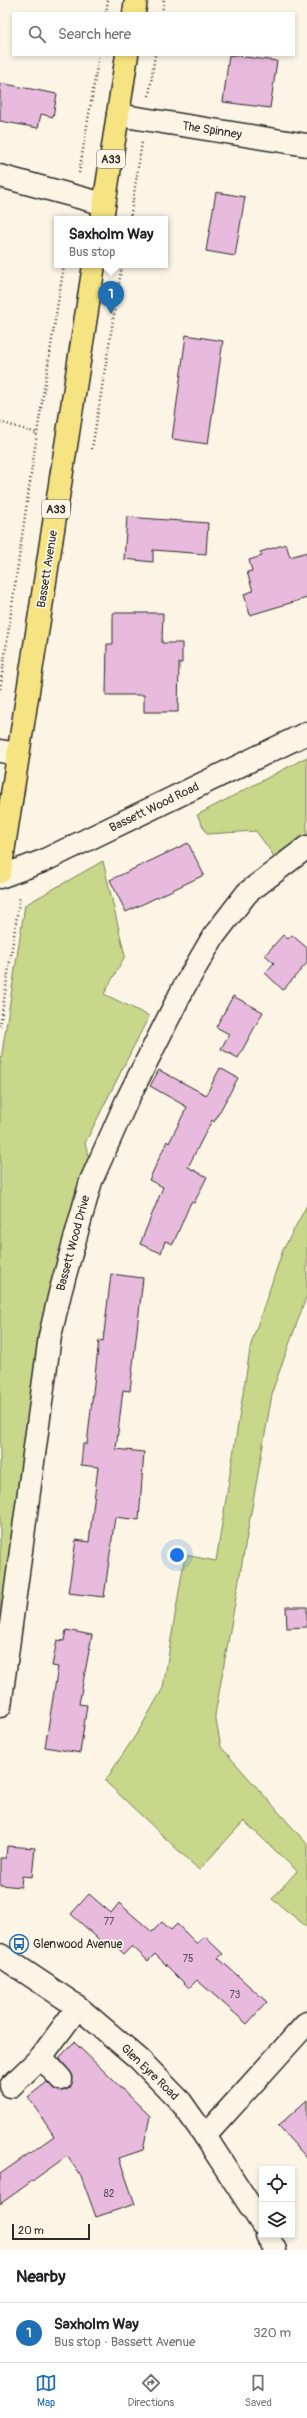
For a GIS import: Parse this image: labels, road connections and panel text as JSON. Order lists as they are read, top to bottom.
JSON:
{
  "streets": {
    "main road": ["A33", "Bassett Avenue"],
    "street": [
      "The Spinney",
      "Bassett Wood Road",
      "Bassett Wood Drive",
      "Glen Eyre Road"
    ]
  },
  "crossings": [
    ["The Spinney", "A33"]
  ],
  "places": {
    "bus stop": ["Glenwood Avenue"]
  },
  "house_numbers": [
    "77",
    "75",
    "73",
    "82"
  ],
  "scale_bar": "20 m",
  "page": {
    "search": "Search here",
    "popup": ["Saxholm Way", "Bus stop"],
    "pins": "1",
    "scale": "20 m",
    "heading": "Nearby",
    "list": [
      {
        "mark": "1",
        "name": "Saxholm Way",
        "note": "Bus stop · Bassett Avenue",
        "value": "320 m"
      }
    ],
    "nav": ["Map", "Directions", "Saved"]
  }
}
